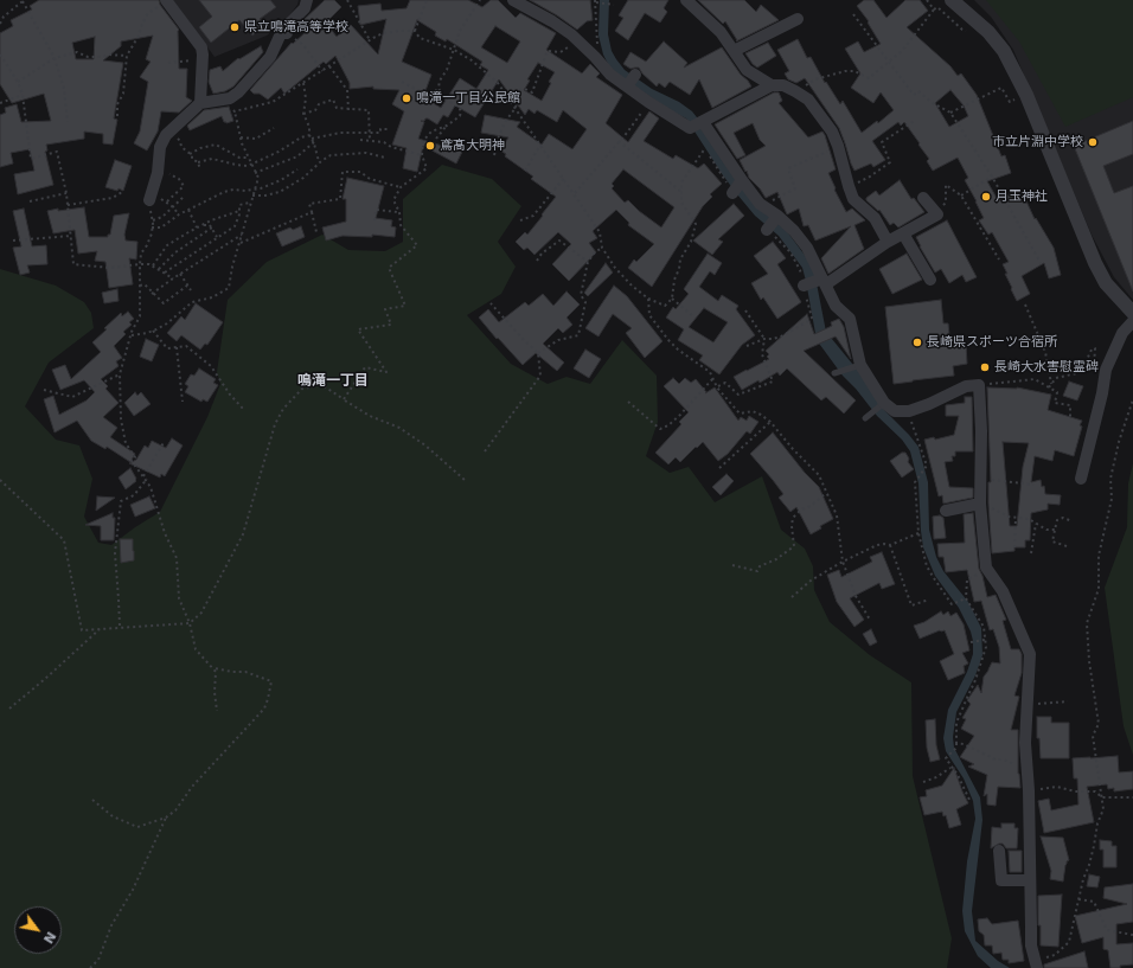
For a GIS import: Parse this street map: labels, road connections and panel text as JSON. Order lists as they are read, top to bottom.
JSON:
{
  "districts": ["鳴滝一丁目"],
  "places": [
    "県立鳴滝高等学校",
    "鳴滝一丁目公民館",
    "市立片淵中学校",
    "鳶髙大明神",
    "月玉神社",
    "長崎県スポーツ合宿所",
    "長崎大水害慰霊碑"
  ],
  "north": "bottom right"
}
